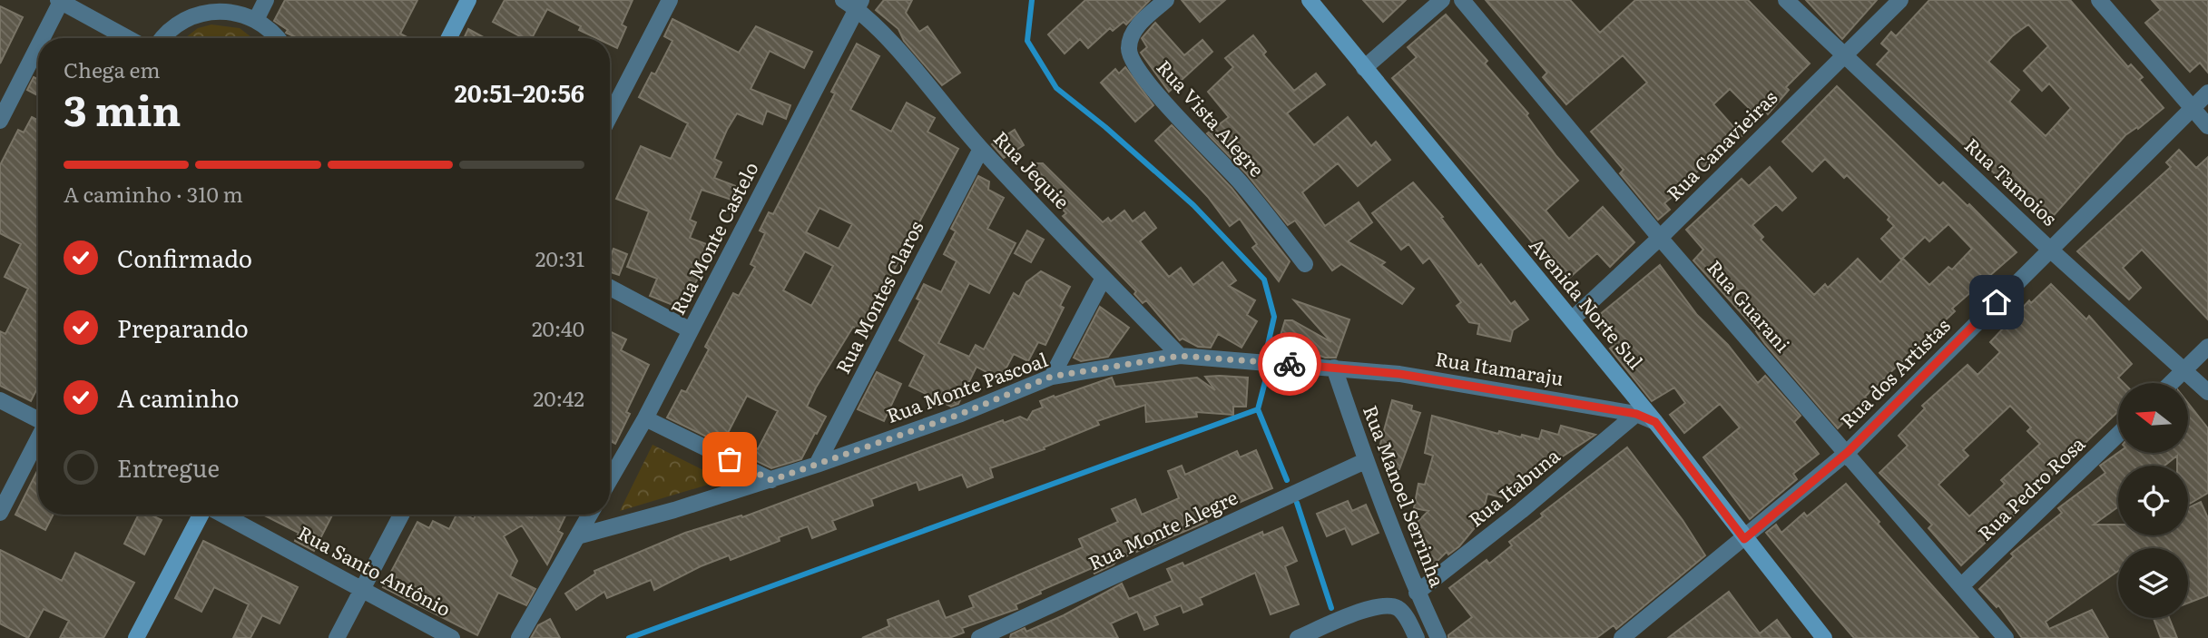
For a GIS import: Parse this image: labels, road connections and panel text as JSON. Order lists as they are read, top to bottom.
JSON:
{
  "streets": {
    "street": [
      "Rua Vista Alegre",
      "Rua Canavieiras",
      "Rua Jequie",
      "Rua Tamoios",
      "Rua Monte Castelo",
      "Rua Montes Claros",
      "Avenida Norte Sul",
      "Rua Guarani",
      "Rua Itamaraju",
      "Rua dos Artistas",
      "Rua Monte Pascoal",
      "Rua Itabuna",
      "Rua Pedro Rosa",
      "Rua Manoel Serrinha",
      "Rua Monte Alegre",
      "Rua Santo Antônio"
    ]
  },
  "crossings": [
    ["Rua Canavieiras", "Rua Tamoios"],
    ["Rua Canavieiras", "Avenida Norte Sul"],
    ["Rua Canavieiras", "Rua Guarani"],
    ["Rua Jequie", "Rua Monte Castelo"],
    ["Rua Jequie", "Rua Montes Claros"],
    ["Rua Jequie", "Rua Monte Pascoal"],
    ["Rua Tamoios", "Rua dos Artistas"],
    ["Rua Montes Claros", "Rua Monte Pascoal"],
    ["Avenida Norte Sul", "Rua Itamaraju"],
    ["Avenida Norte Sul", "Rua dos Artistas"],
    ["Rua Guarani", "Rua dos Artistas"],
    ["Rua Guarani", "Rua Pedro Rosa"],
    ["Rua Itamaraju", "Rua Monte Pascoal"],
    ["Rua Itamaraju", "Rua Itabuna"],
    ["Rua Itamaraju", "Rua Manoel Serrinha"],
    ["Rua Monte Pascoal", "Rua Manoel Serrinha"],
    ["Rua Itabuna", "Rua Manoel Serrinha"],
    ["Rua Manoel Serrinha", "Rua Monte Alegre"]
  ],
  "north": "left",
  "page": {
    "heading": ["3 min", "Chega em", "20:51–20:56"],
    "bar": "A caminho · 310 m",
    "list": [
      ["Confirmado", "20:31"],
      ["Preparando", "20:40"],
      ["A caminho", "20:42"],
      "Entregue"
    ]
  }
}
